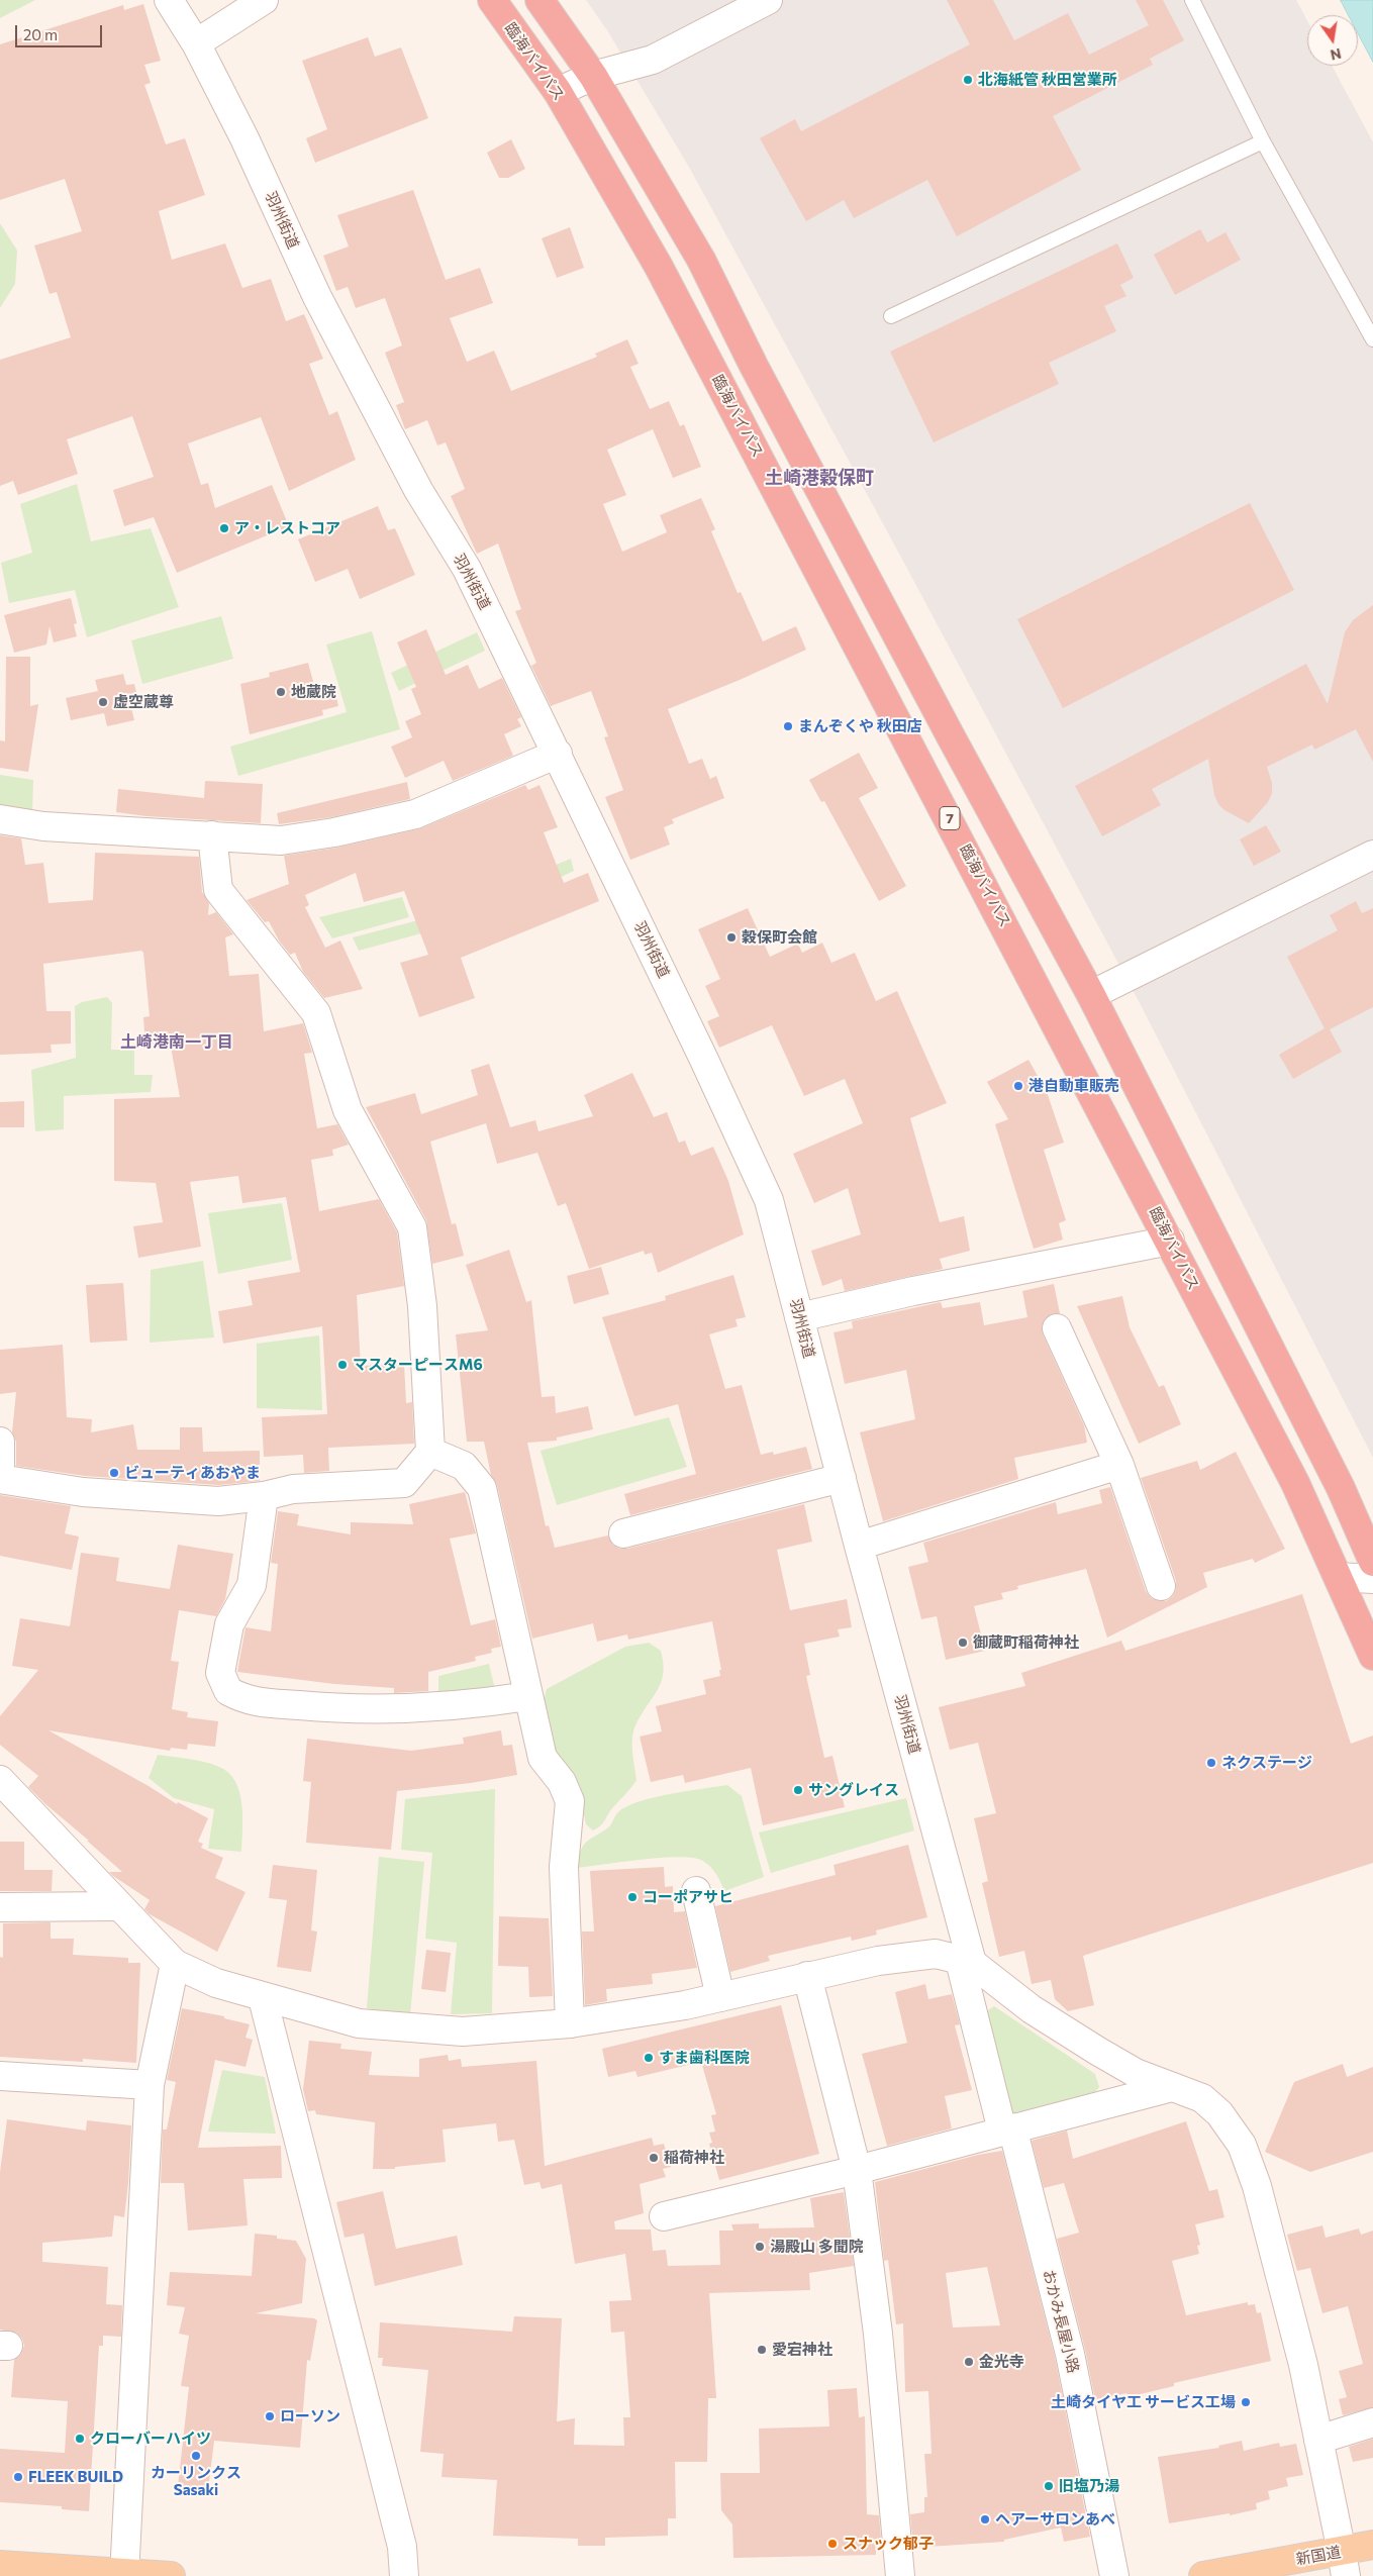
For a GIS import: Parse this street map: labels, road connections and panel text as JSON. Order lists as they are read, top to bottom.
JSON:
{
  "streets": {
    "highway": ["臨海バイパス", "7"],
    "main road": ["新国道"],
    "street": ["羽州街道", "おかみ長屋小路"]
  },
  "crossings": [
    ["羽州街道", "おかみ長屋小路"]
  ],
  "districts": ["土崎港穀保町", "土崎港南一丁目"],
  "places": [
    "北海紙管 秋田営業所",
    "ア・レストコア",
    "地蔵院",
    "虚空蔵尊",
    "まんぞくや 秋田店",
    "穀保町会館",
    "港自動車販売",
    "マスターピースM6",
    "ビューティあおやま",
    "御蔵町稲荷神社",
    "ネクステージ",
    "サングレイス",
    "コーポアサヒ",
    "すま歯科医院",
    "稲荷神社",
    "湯殿山 多聞院",
    "愛宕神社",
    "金光寺",
    "土崎タイヤ工 サービス工場",
    "ローソン",
    "クローバーハイツ",
    "カーリンクス Sasaki",
    "FLEEK BUILD",
    "旧塩乃湯",
    "ヘアーサロンあべ",
    "スナック郁子"
  ],
  "scale_bar": "20 m",
  "north": "bottom"
}
